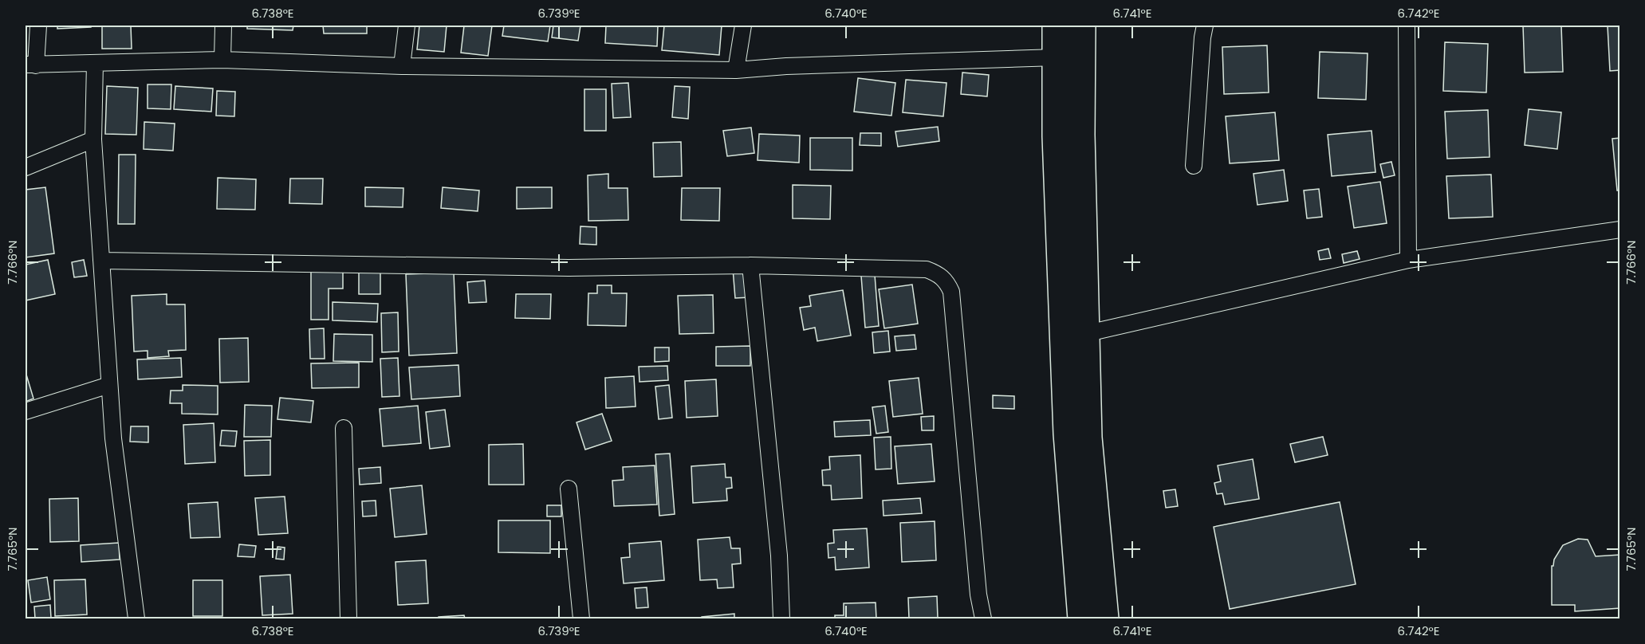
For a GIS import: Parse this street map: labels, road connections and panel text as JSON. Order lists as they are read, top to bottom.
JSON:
{
  "coordinates": [
    "6.738°E",
    "6.739°E",
    "6.740°E",
    "6.741°E",
    "6.742°E",
    "7.766°N",
    "7.765°N"
  ]
}
